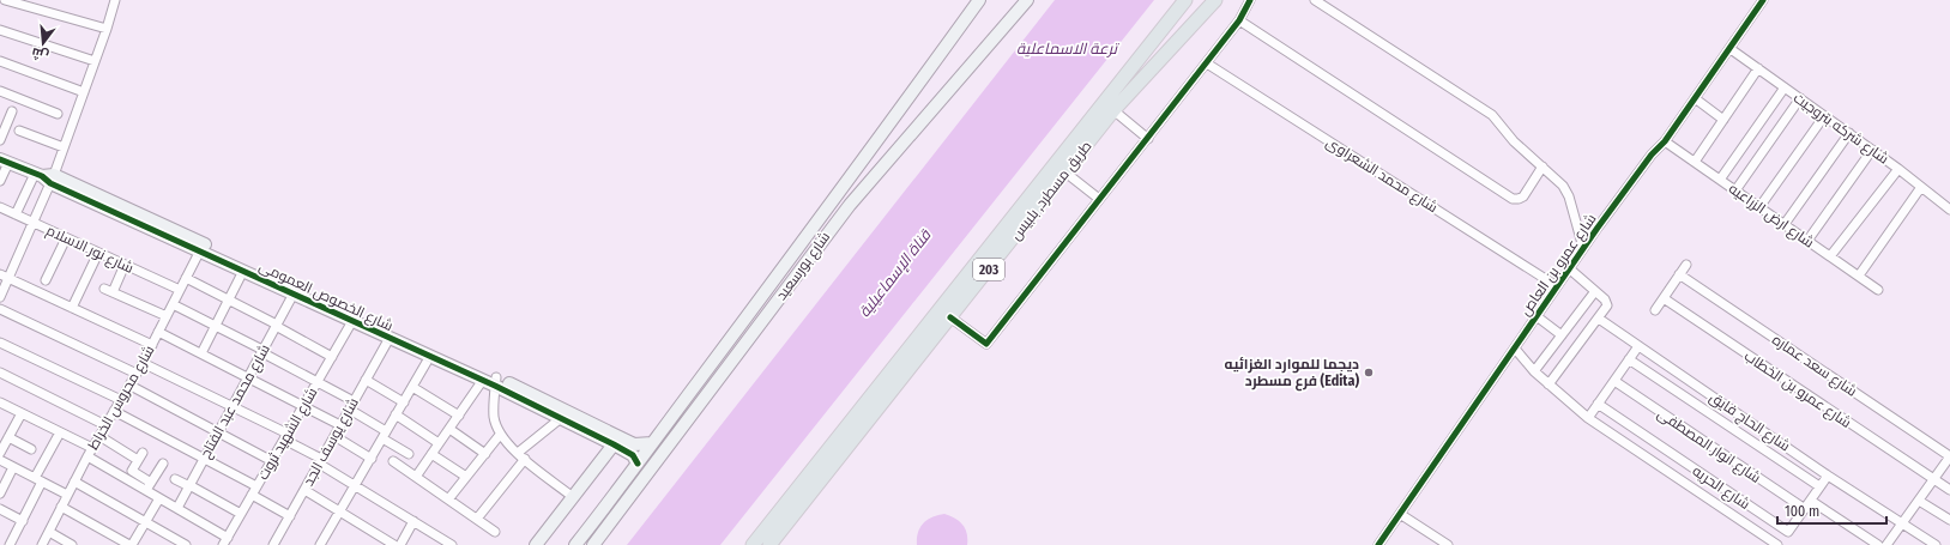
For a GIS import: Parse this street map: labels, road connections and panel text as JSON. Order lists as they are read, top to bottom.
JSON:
{
  "streets": {
    "main road": ["طريق مسطرد, بلبيس", "203"],
    "street": [
      "شارع شركه بتروجيت",
      "شارع محمد الشعراوى",
      "شارع ارض الزراعيه",
      "شارع نور الاسلام",
      "شارع عمرو بن العاص",
      "شارع بورسعيد",
      "شارع الخصوص العمومى",
      "شارع سعد عماره",
      "شارع عمرو بن الخطاب",
      "شارع محروس الخراط",
      "شارع محمد عبد الفتاح",
      "شارع الحاج فايق",
      "شارع الشهيد ثروت",
      "شارع يوسف الجد",
      "شارع انوار المصطفى",
      "شارع الحريه"
    ]
  },
  "crossings": [
    ["شارع شركه بتروجيت", "شارع عمرو بن العاص"],
    ["شارع محمد الشعراوى", "شارع عمرو بن العاص"],
    ["شارع ارض الزراعيه", "شارع عمرو بن العاص"],
    ["شارع نور الاسلام", "شارع محروس الخراط"],
    ["شارع بورسعيد", "شارع الخصوص العمومى"],
    ["شارع الخصوص العمومى", "شارع محروس الخراط"],
    ["شارع الخصوص العمومى", "شارع محمد عبد الفتاح"],
    ["شارع الخصوص العمومى", "شارع الشهيد ثروت"],
    ["شارع الخصوص العمومى", "شارع يوسف الجد"],
    ["شارع الحاج فايق", "شارع الحريه"],
    ["شارع انوار المصطفى", "شارع الحريه"]
  ],
  "water": ["ترعة الاسماعلية", "قناة الإسماعيلية"],
  "places": ["ديجما للموارد الغزائيه فرع مسطرد (Edita)"],
  "scale_bar": "100 m",
  "north": "bottom"
}
